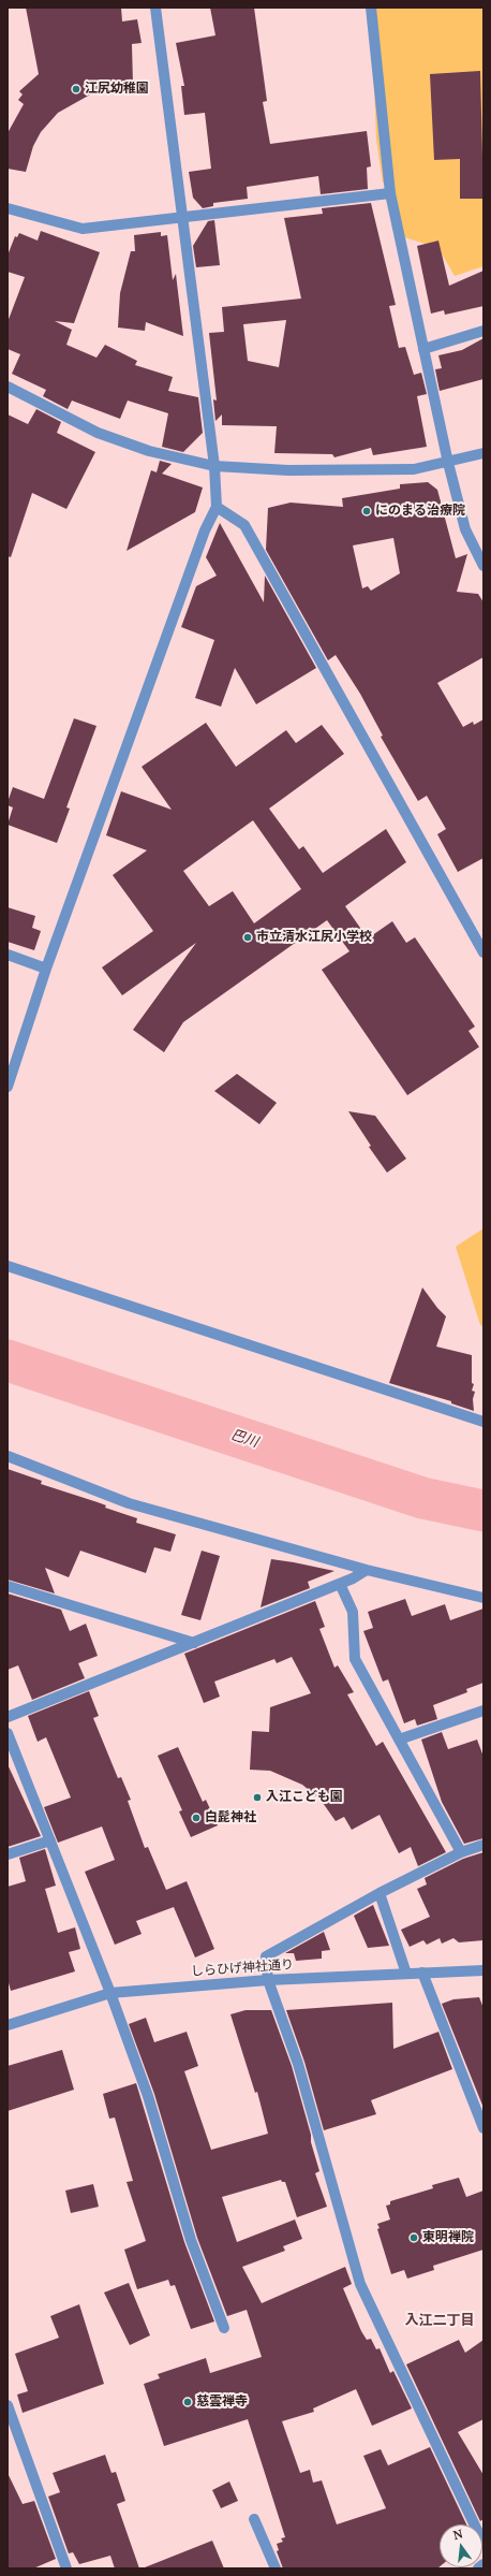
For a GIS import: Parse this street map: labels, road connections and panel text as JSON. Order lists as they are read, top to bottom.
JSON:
{
  "streets": {
    "street": ["しらひげ神社通り"]
  },
  "districts": ["入江二丁目"],
  "water": ["巴川"],
  "places": [
    "江尻幼稚園",
    "にのまる治療院",
    "市立清水江尻小学校",
    "入江こども園",
    "白髭神社",
    "東明禅院",
    "慈雲禅寺"
  ],
  "north": "top"
}
